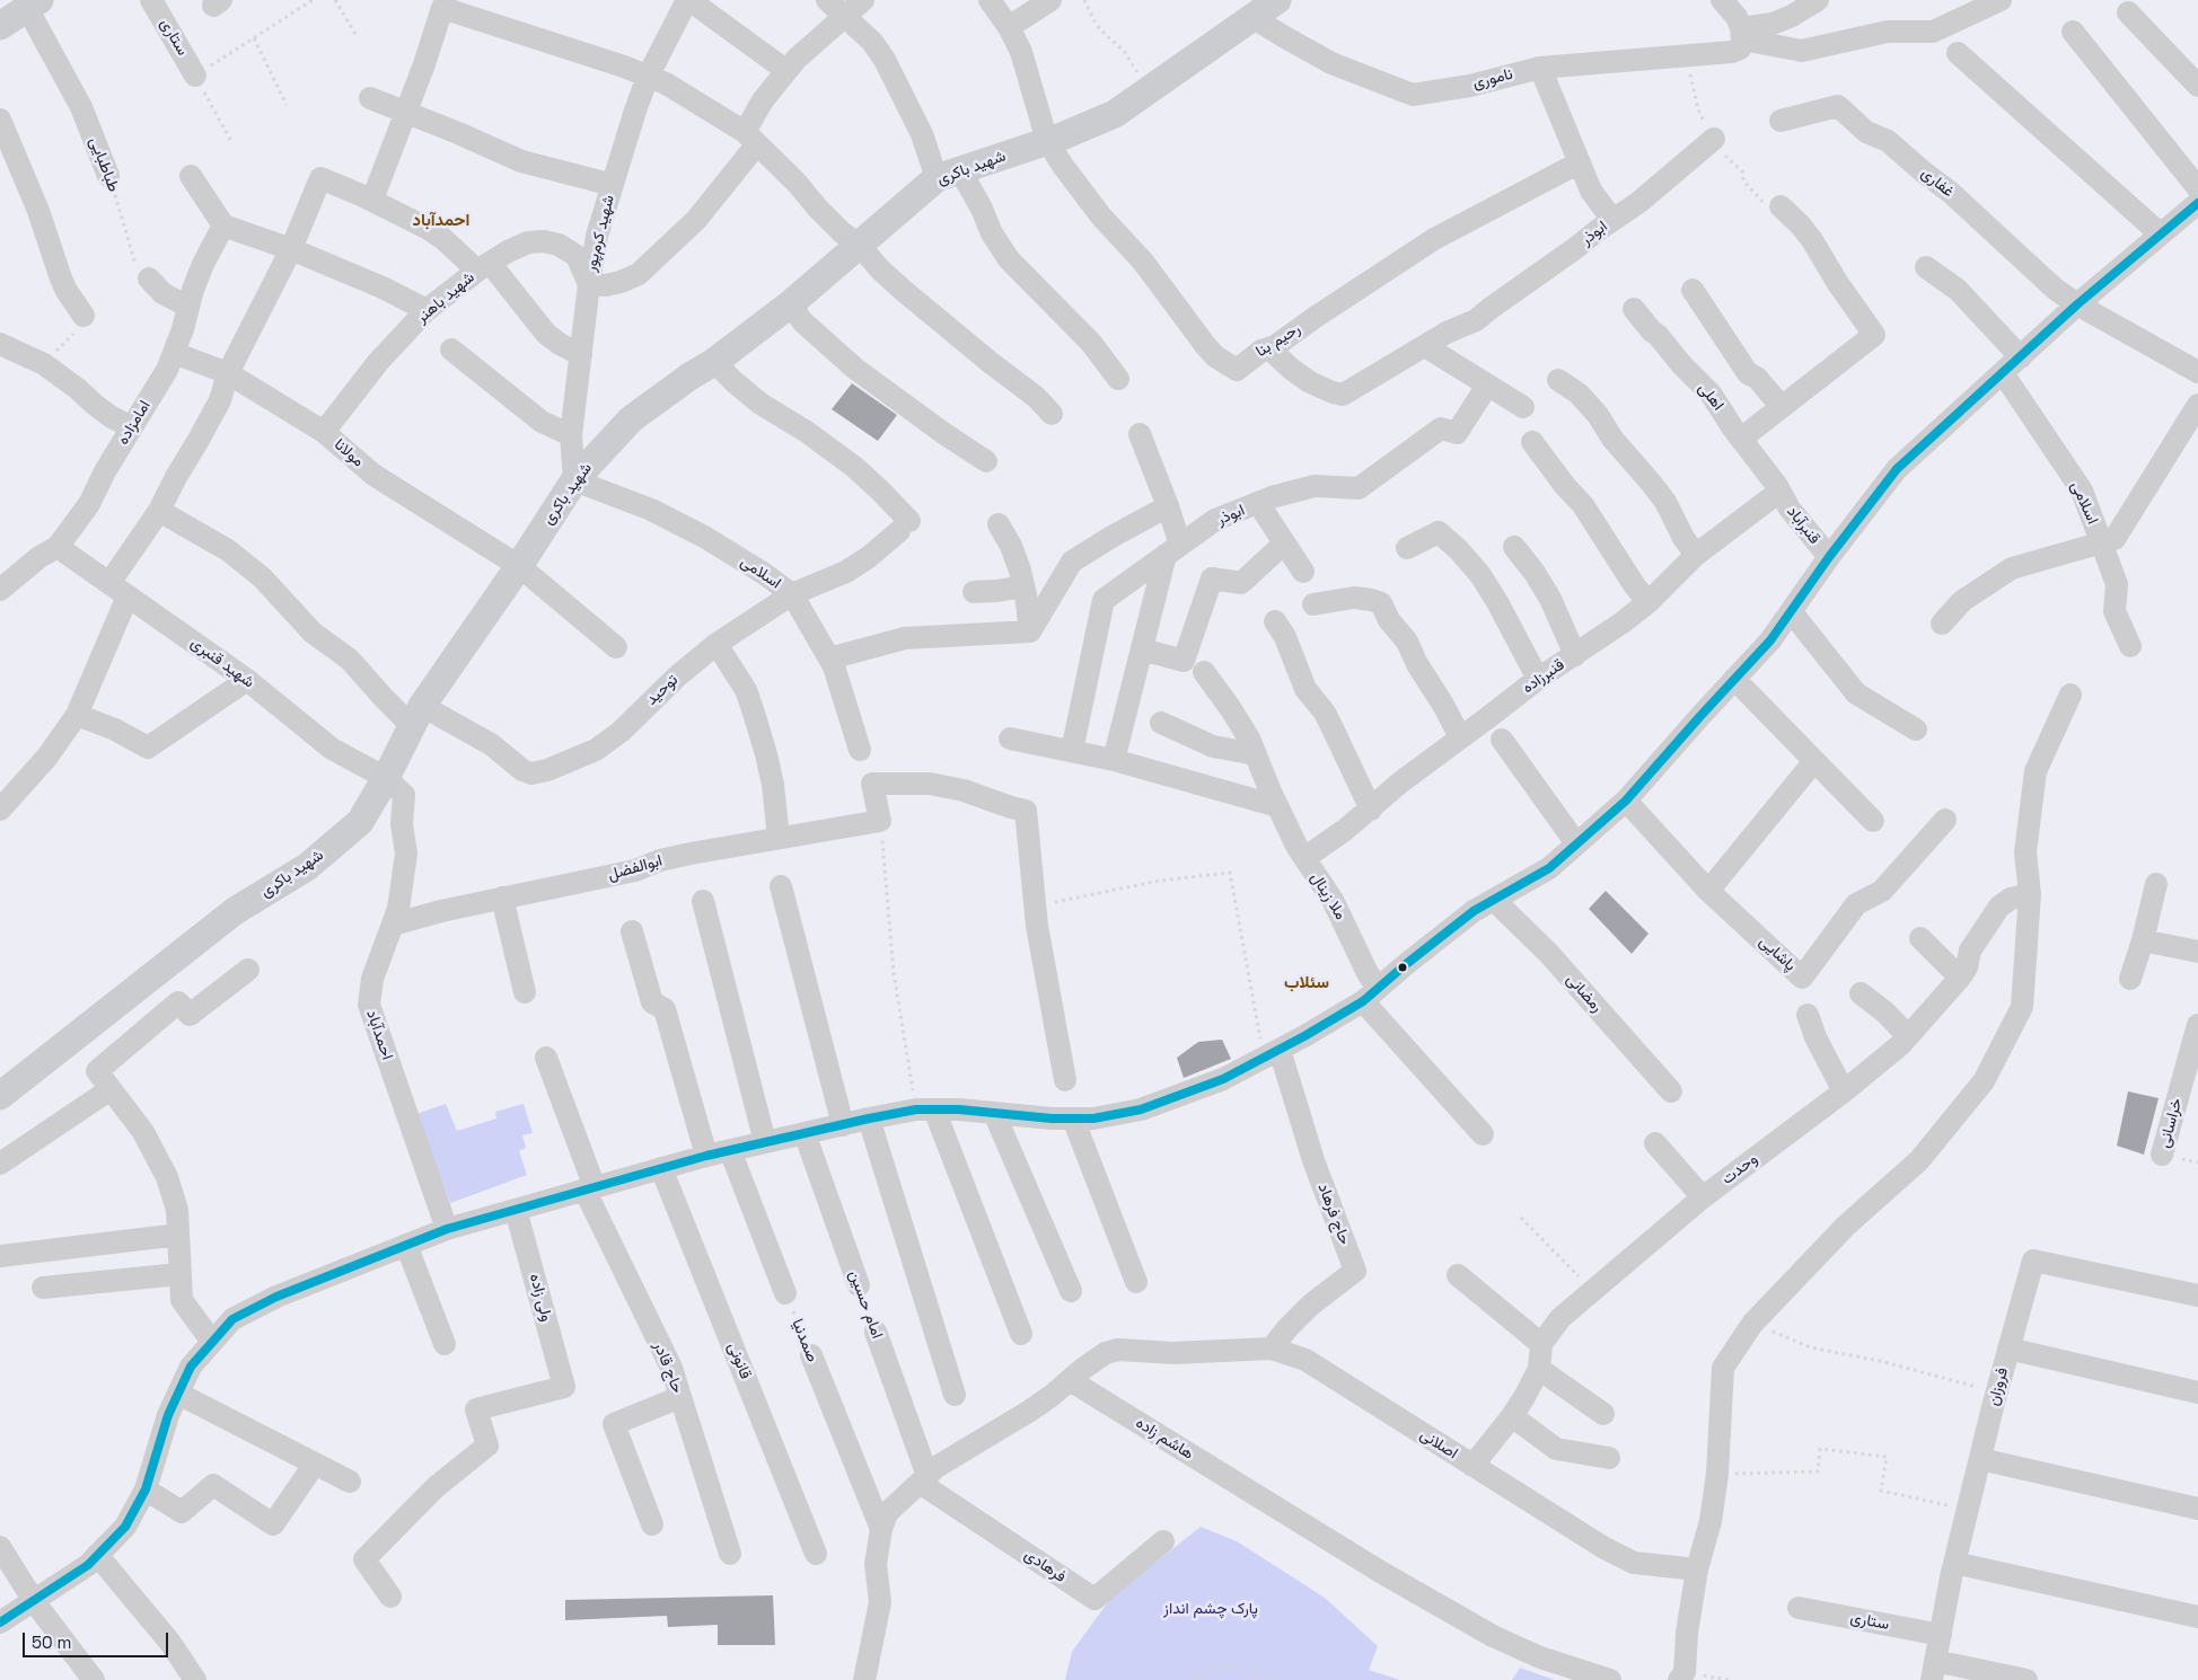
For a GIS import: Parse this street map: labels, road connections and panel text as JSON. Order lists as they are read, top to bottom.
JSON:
{
  "streets": {
    "main road": ["شهید باکری"],
    "street": [
      "ستاری",
      "ناموری",
      "طباطبایی",
      "غفاری",
      "شهید کرم‌پور",
      "ابوذر",
      "شهید باهنر",
      "رحیم بنا",
      "اهلی",
      "امامزاده",
      "مولانا",
      "اسلامی",
      "قنبرآباد",
      "شهید قنبری",
      "قنبرزاده",
      "توحید",
      "ابوالفضل",
      "ملا زینال",
      "پاشایی",
      "رمضانی",
      "احمدآباد",
      "خراسانی",
      "وحدت",
      "حاج فرهاد",
      "ولی زاده",
      "امام حسین",
      "صمدنیا",
      "قانونی",
      "حاج قادر",
      "فروزان",
      "هاشم زاده",
      "اصلانی",
      "فرهادی"
    ]
  },
  "crossings": [
    ["ستاری", "فروزان"],
    ["ناموری", "شهید باکری"],
    ["شهید باکری", "شهید کرم‌پور"],
    ["شهید باکری", "رحیم بنا"],
    ["شهید باکری", "مولانا"],
    ["شهید باکری", "اسلامی"],
    ["شهید باکری", "شهید قنبری"],
    ["شهید باکری", "توحید"],
    ["شهید باکری", "احمدآباد"],
    ["شهید کرم‌پور", "شهید باهنر"],
    ["شهید کرم‌پور", "اسلامی"],
    ["ابوذر", "رحیم بنا"],
    ["شهید باهنر", "مولانا"],
    ["اهلی", "قنبرآباد"],
    ["اهلی", "قنبرزاده"],
    ["امامزاده", "مولانا"],
    ["امامزاده", "شهید قنبری"],
    ["اسلامی", "توحید"],
    ["قنبرآباد", "قنبرزاده"],
    ["شهید قنبری", "احمدآباد"],
    ["قنبرزاده", "ملا زینال"],
    ["ابوالفضل", "احمدآباد"],
    ["حاج فرهاد", "اصلانی"],
    ["امام حسین", "فرهادی"],
    ["هاشم زاده", "اصلانی"]
  ],
  "districts": ["احمدآباد", "سئلاب"],
  "parks": ["پارک چشم انداز"],
  "scale_bar": "50 m"
}
